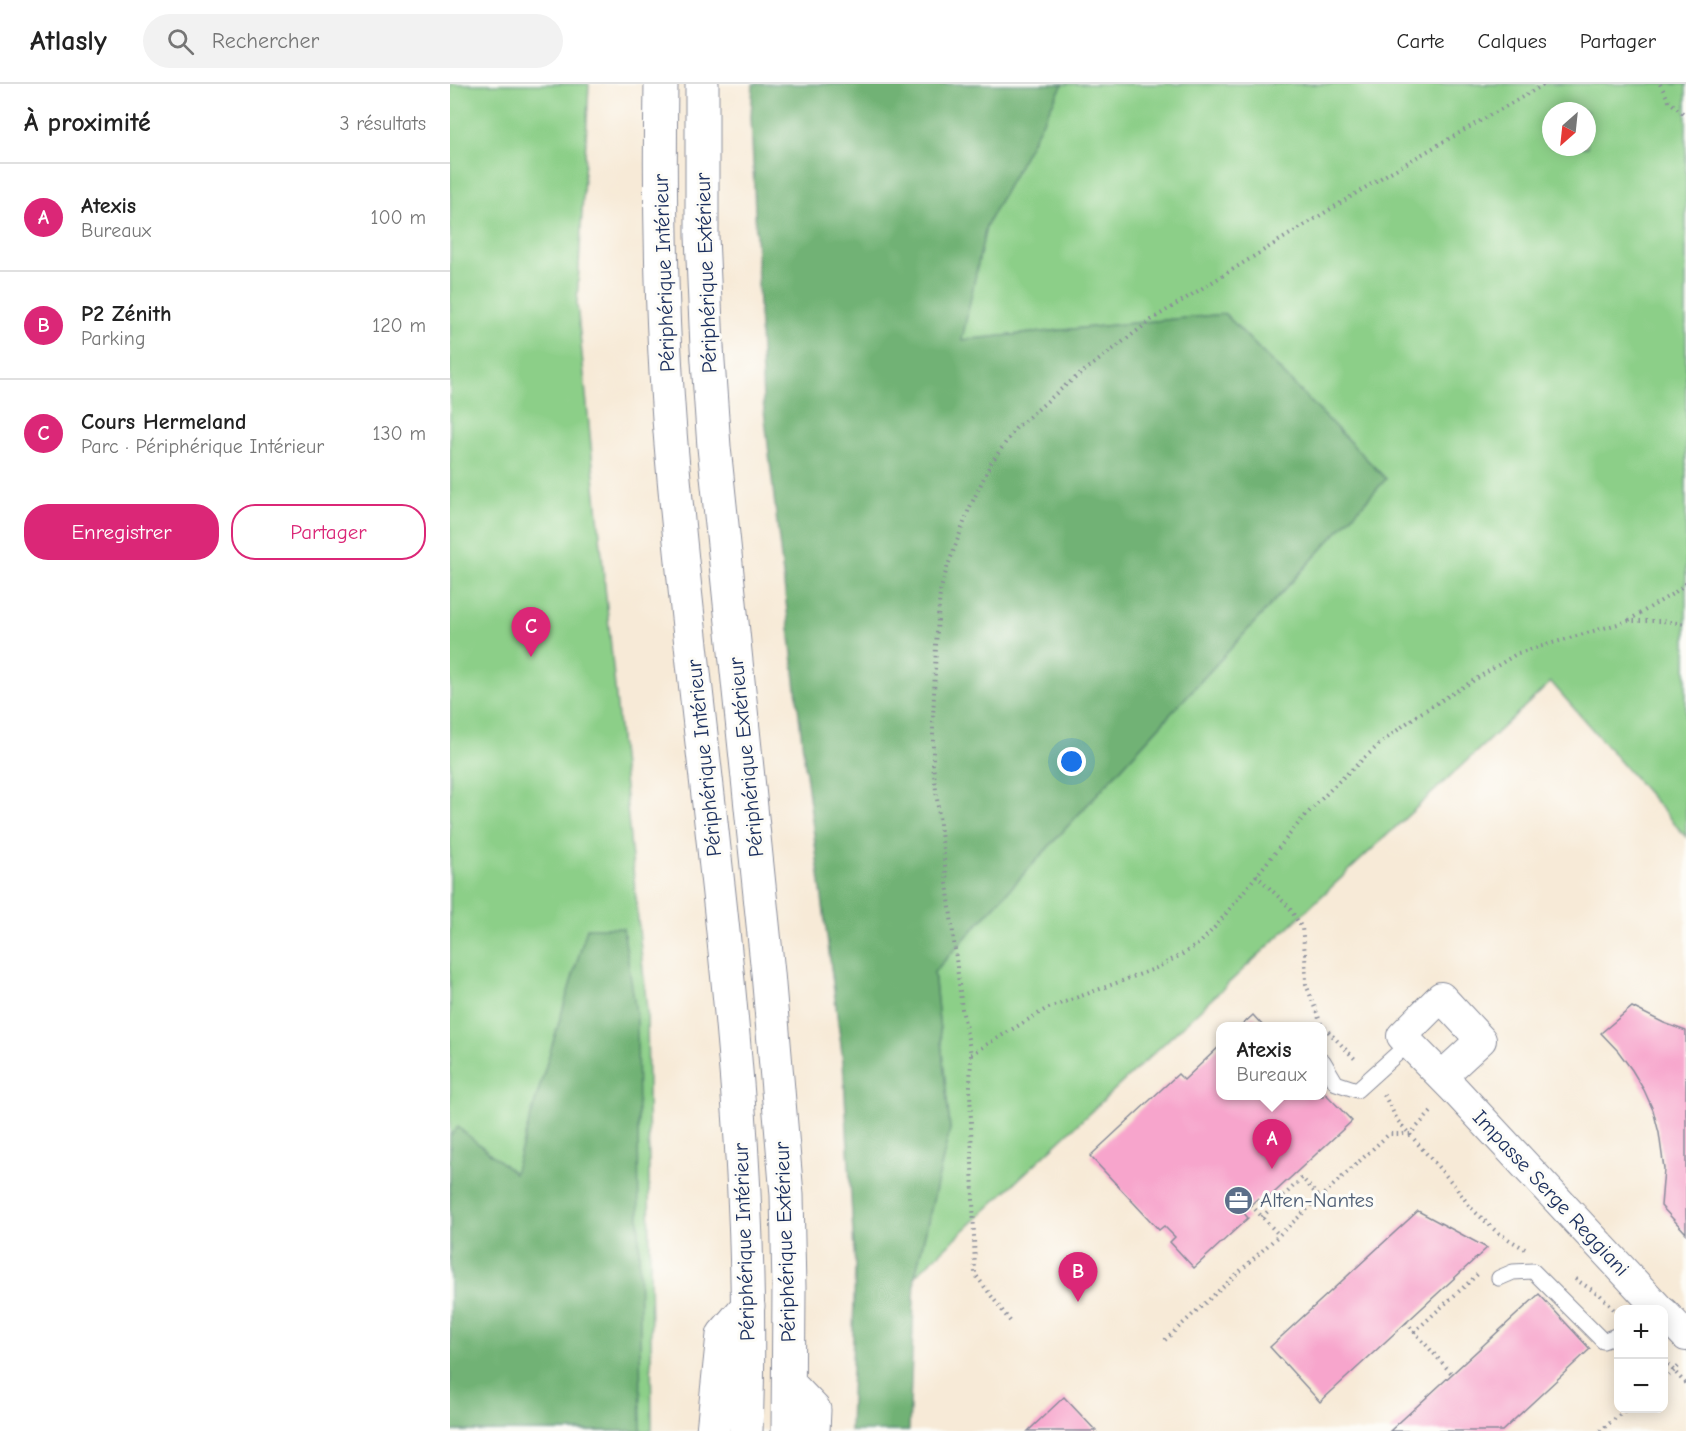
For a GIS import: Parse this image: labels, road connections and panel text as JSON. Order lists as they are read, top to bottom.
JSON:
{
  "streets": {
    "highway": ["Périphérique Intérieur", "Périphérique Extérieur"],
    "street": ["Impasse Serge Reggiani"]
  },
  "places": {
    "office": ["Alten-Nantes"]
  },
  "north": "bottom left",
  "page": {
    "header": "Atlasly",
    "search": "Rechercher",
    "nav": ["Carte", "Calques", "Partager"],
    "heading": ["À proximité", "3 résultats"],
    "list": [
      {
        "mark": "A",
        "name": "Atexis",
        "note": "Bureaux",
        "value": "100 m"
      },
      {
        "mark": "B",
        "name": "P2 Zénith",
        "note": "Parking",
        "value": "120 m"
      },
      {
        "mark": "C",
        "name": "Cours Hermeland",
        "note": "Parc · Périphérique Intérieur",
        "value": "130 m"
      }
    ],
    "buttons": ["Enregistrer", "Partager"],
    "pins": ["C", "A", "B"],
    "popup": ["Atexis", "Bureaux"],
    "map_buttons": ["+", "−"]
  }
}
